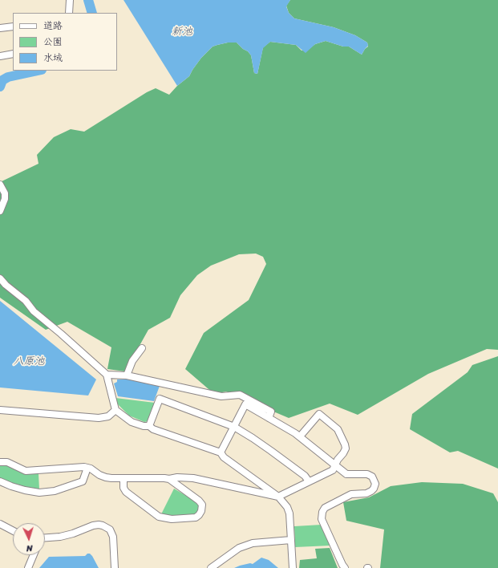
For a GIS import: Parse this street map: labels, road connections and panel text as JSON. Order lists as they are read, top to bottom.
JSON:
{
  "water": ["新池", "八原池"],
  "legend": ["道路", "公園", "水域"],
  "north": "bottom"
}
